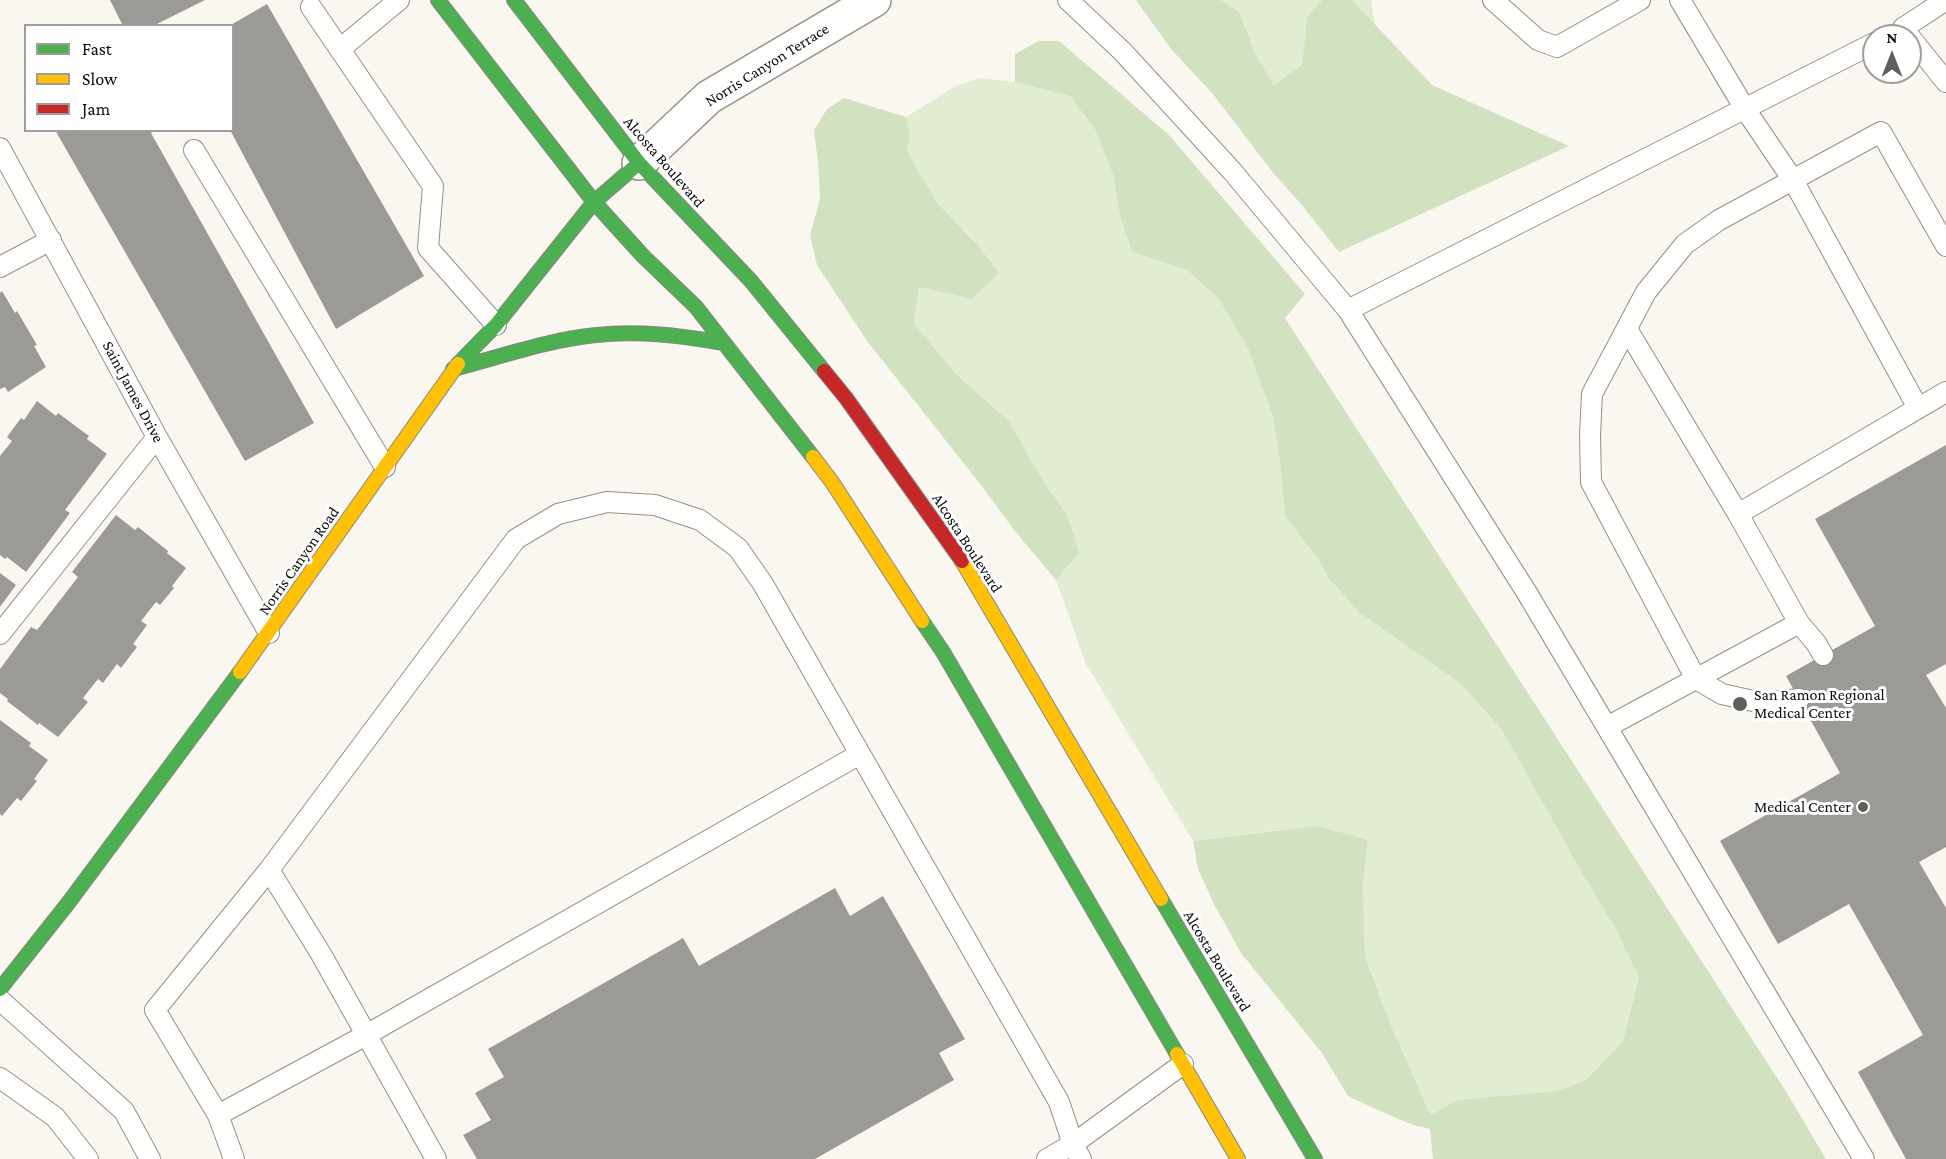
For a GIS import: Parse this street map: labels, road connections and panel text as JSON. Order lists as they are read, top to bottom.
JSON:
{
  "streets": {
    "main road": ["Alcosta Boulevard", "Norris Canyon Road"],
    "street": ["Norris Canyon Terrace"],
    "lane": ["Saint James Drive"]
  },
  "crossings": [
    ["Norris Canyon Terrace", "Alcosta Boulevard"],
    ["Norris Canyon Terrace", "Norris Canyon Road"],
    ["Alcosta Boulevard", "Norris Canyon Road"],
    ["Saint James Drive", "Norris Canyon Road"]
  ],
  "places": ["San Ramon Regional Medical Center", "Medical Center"],
  "legend": ["Fast", "Slow", "Jam"],
  "north": "top"
}
